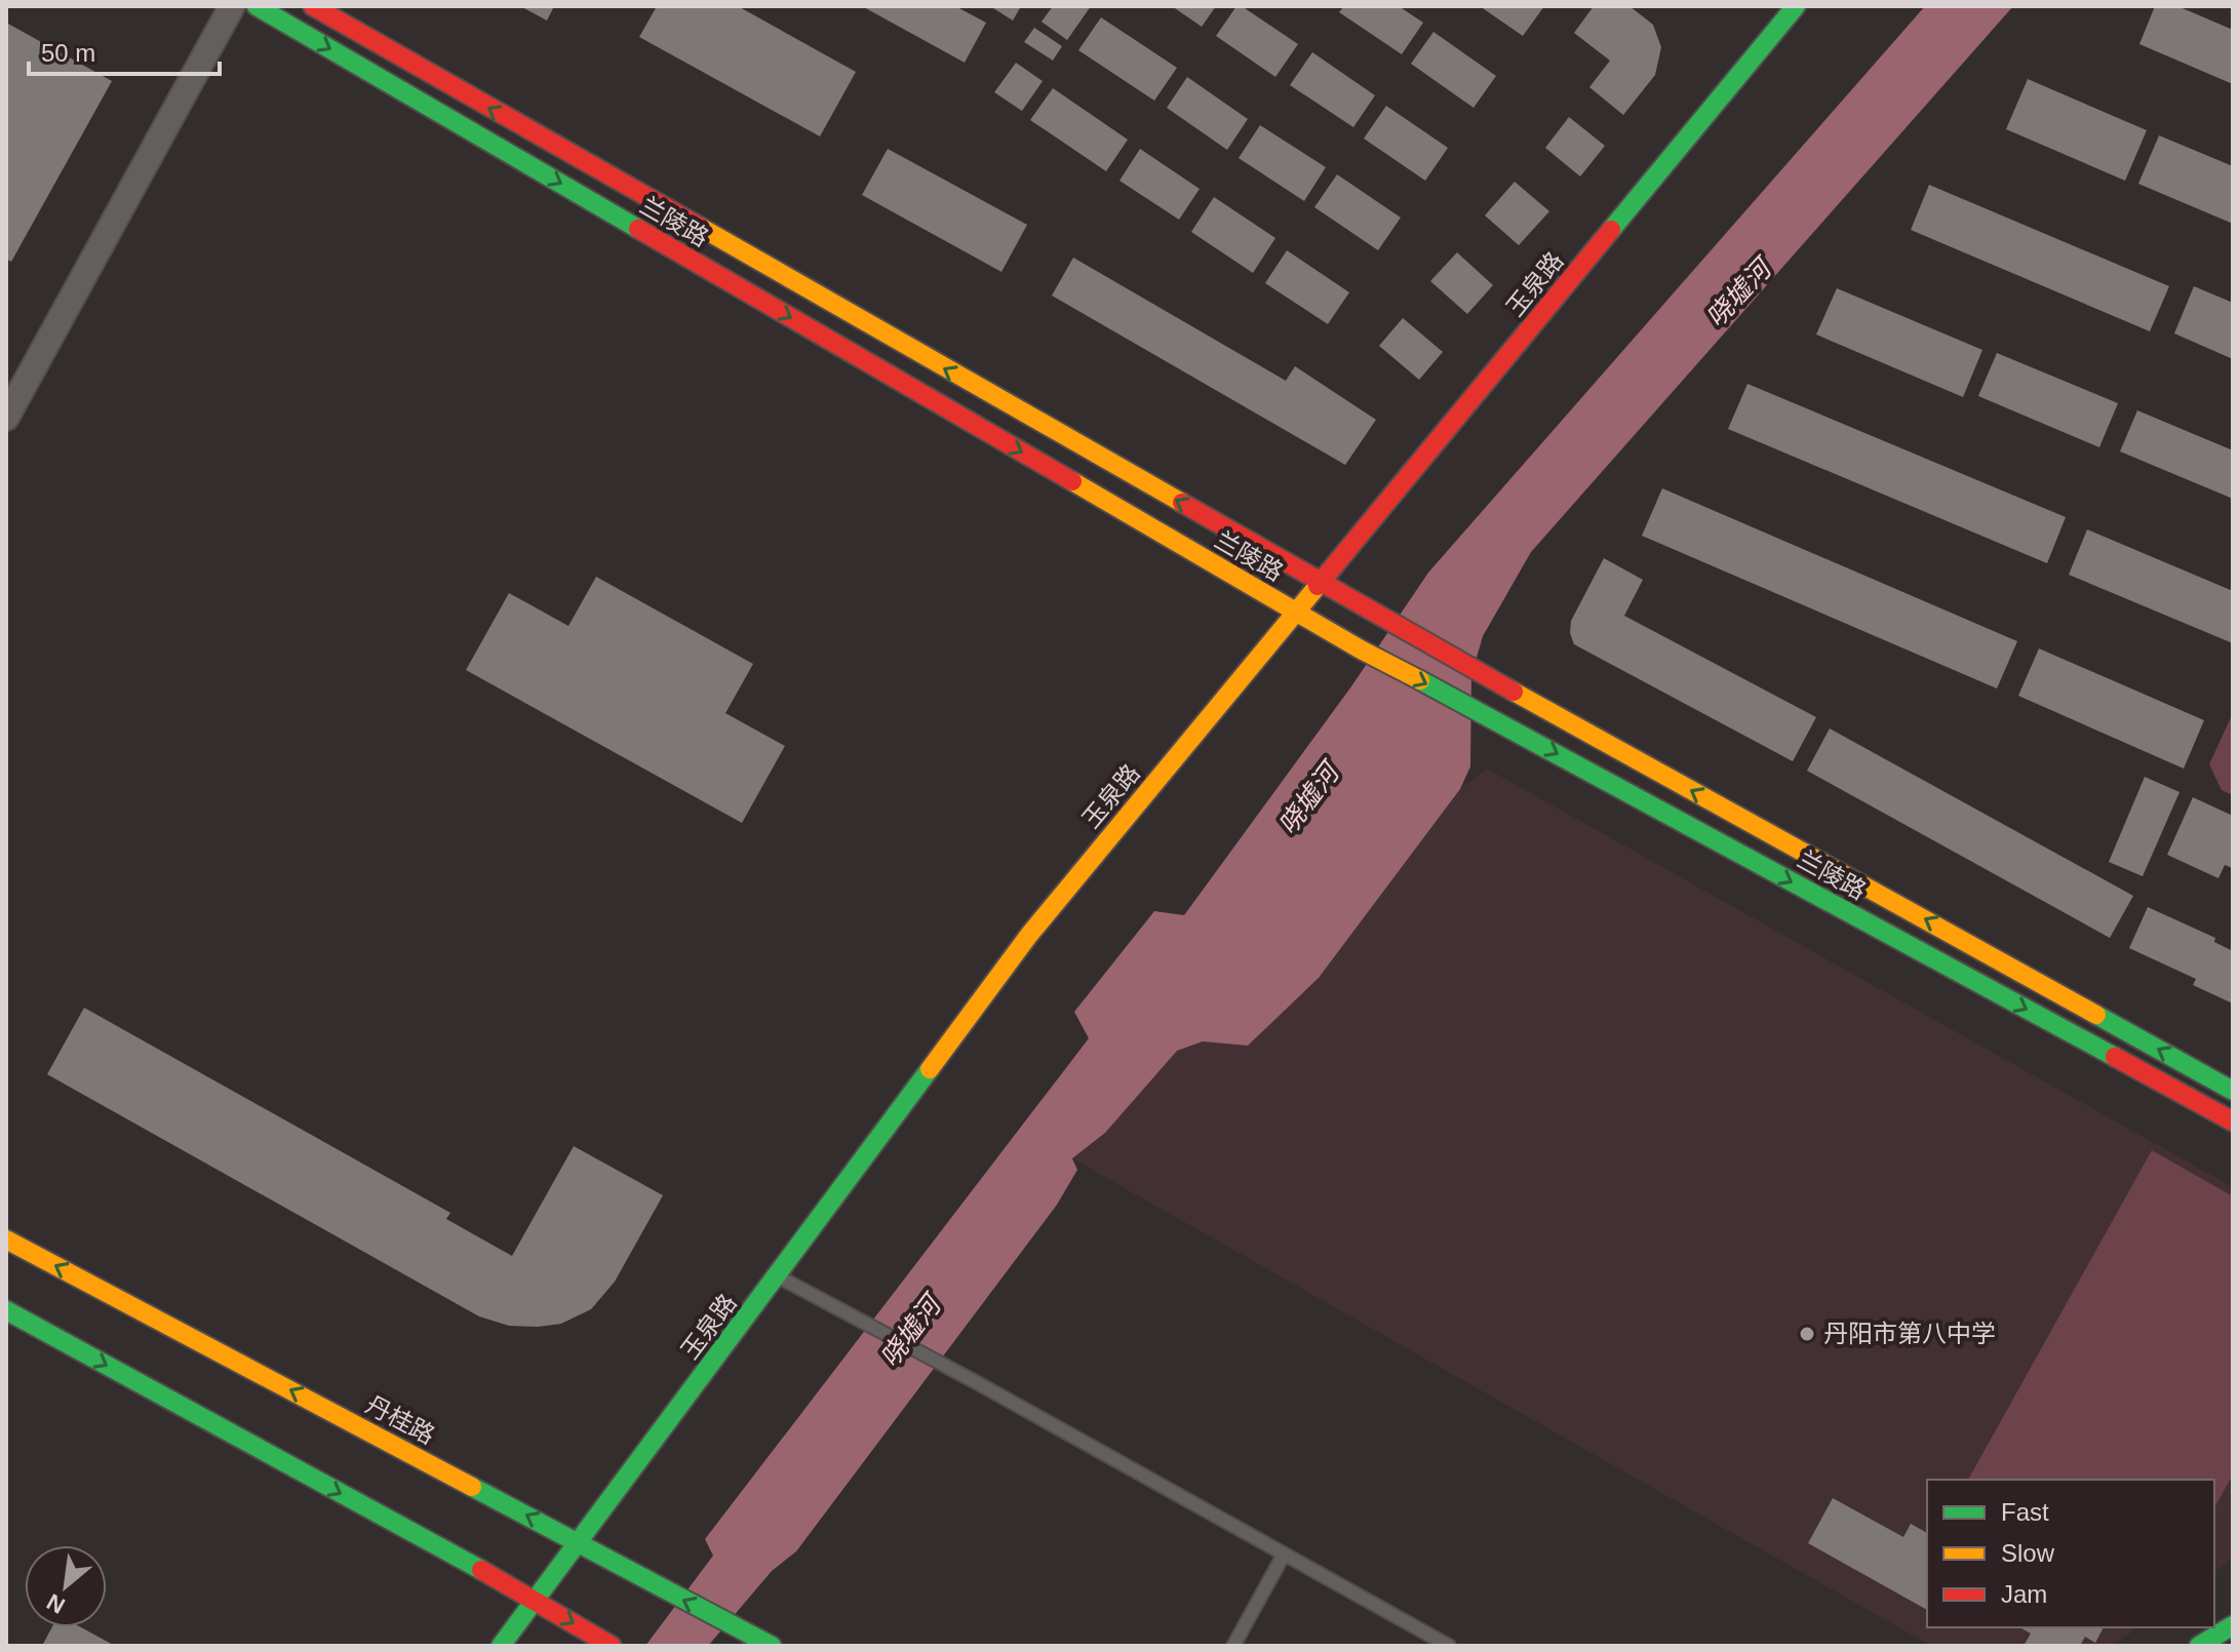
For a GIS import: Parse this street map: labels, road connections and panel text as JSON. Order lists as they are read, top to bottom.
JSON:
{
  "streets": {
    "street": ["兰陵路", "玉泉路", "丹桂路"]
  },
  "crossings": [
    ["兰陵路", "玉泉路"],
    ["玉泉路", "丹桂路"]
  ],
  "water": ["哓墟河"],
  "places": ["丹阳市第八中学"],
  "legend": ["Fast", "Slow", "Jam"],
  "scale_bar": "50 m",
  "north": "bottom left"
}
